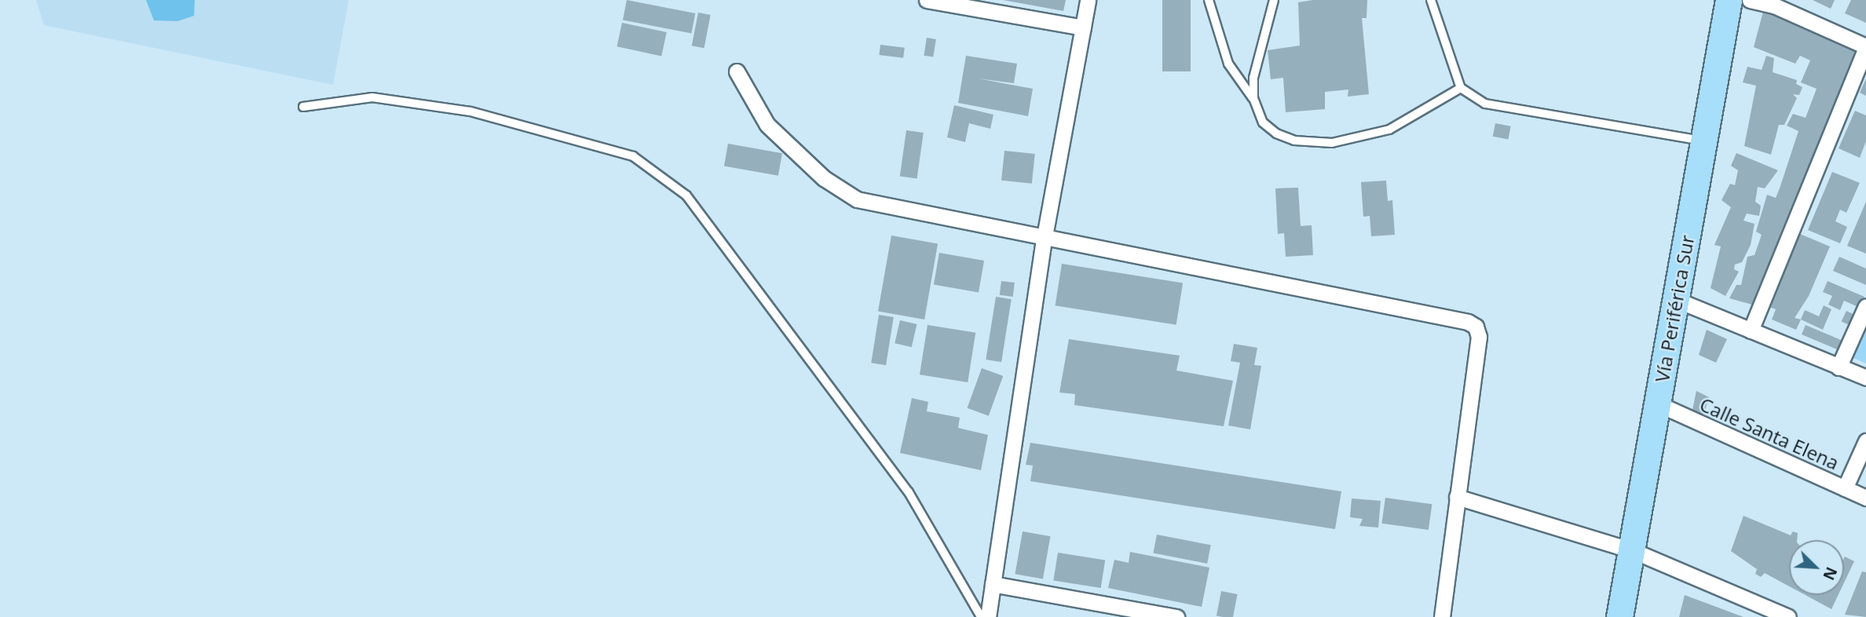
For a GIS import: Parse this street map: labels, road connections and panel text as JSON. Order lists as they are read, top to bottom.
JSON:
{
  "streets": {
    "highway": ["Vía Periférica Sur"],
    "street": ["Calle Santa Elena"]
  },
  "crossings": [
    ["Vía Periférica Sur", "Calle Santa Elena"]
  ],
  "north": "bottom right"
}
